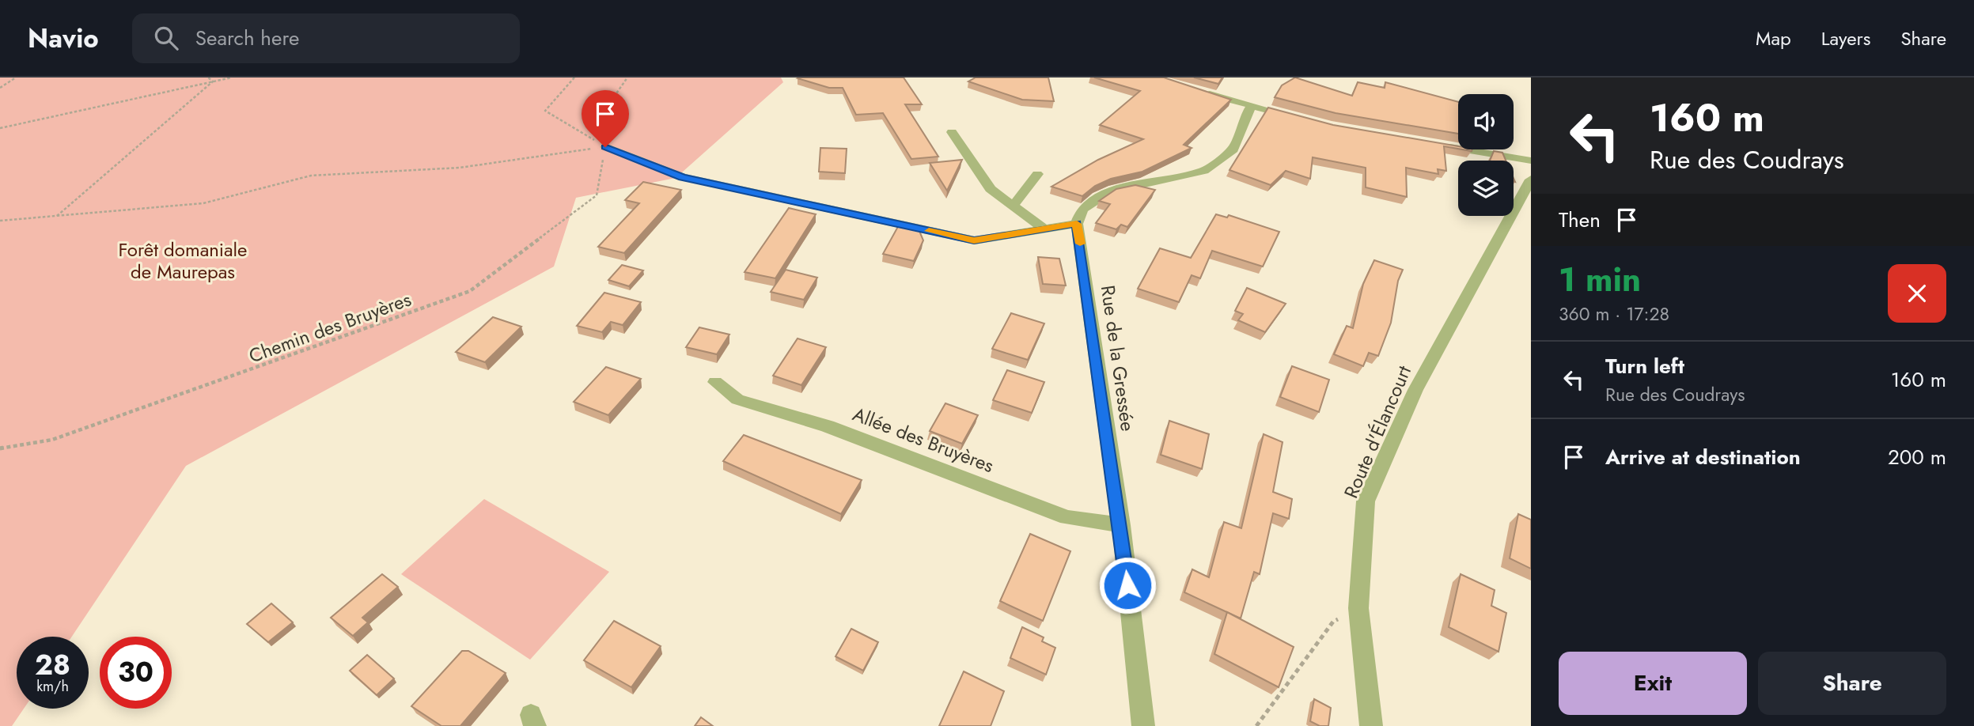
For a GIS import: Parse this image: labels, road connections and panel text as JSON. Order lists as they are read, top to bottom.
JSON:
{
  "streets": {
    "street": ["Rue de la Gressée", "Route d'Élancourt", "Allée des Bruyères"],
    "path": ["Chemin des Bruyères"]
  },
  "crossings": [
    ["Rue de la Gressée", "Allée des Bruyères"]
  ],
  "parks": ["Forêt domaniale de Maurepas"],
  "page": {
    "header": "Navio",
    "search": "Search here",
    "nav": ["Map", "Layers", "Share"],
    "turn": ["160 m", "Rue des Coudrays"],
    "then": "Then",
    "heading": ["1 min", "360 m · 17:28"],
    "list": [
      {
        "name": "Turn left",
        "note": "Rue des Coudrays",
        "value": "160 m"
      },
      {
        "name": "Arrive at destination",
        "value": "200 m"
      }
    ],
    "speed": "28 km/h",
    "limit": "30",
    "buttons": ["Exit", "Share"]
  }
}
